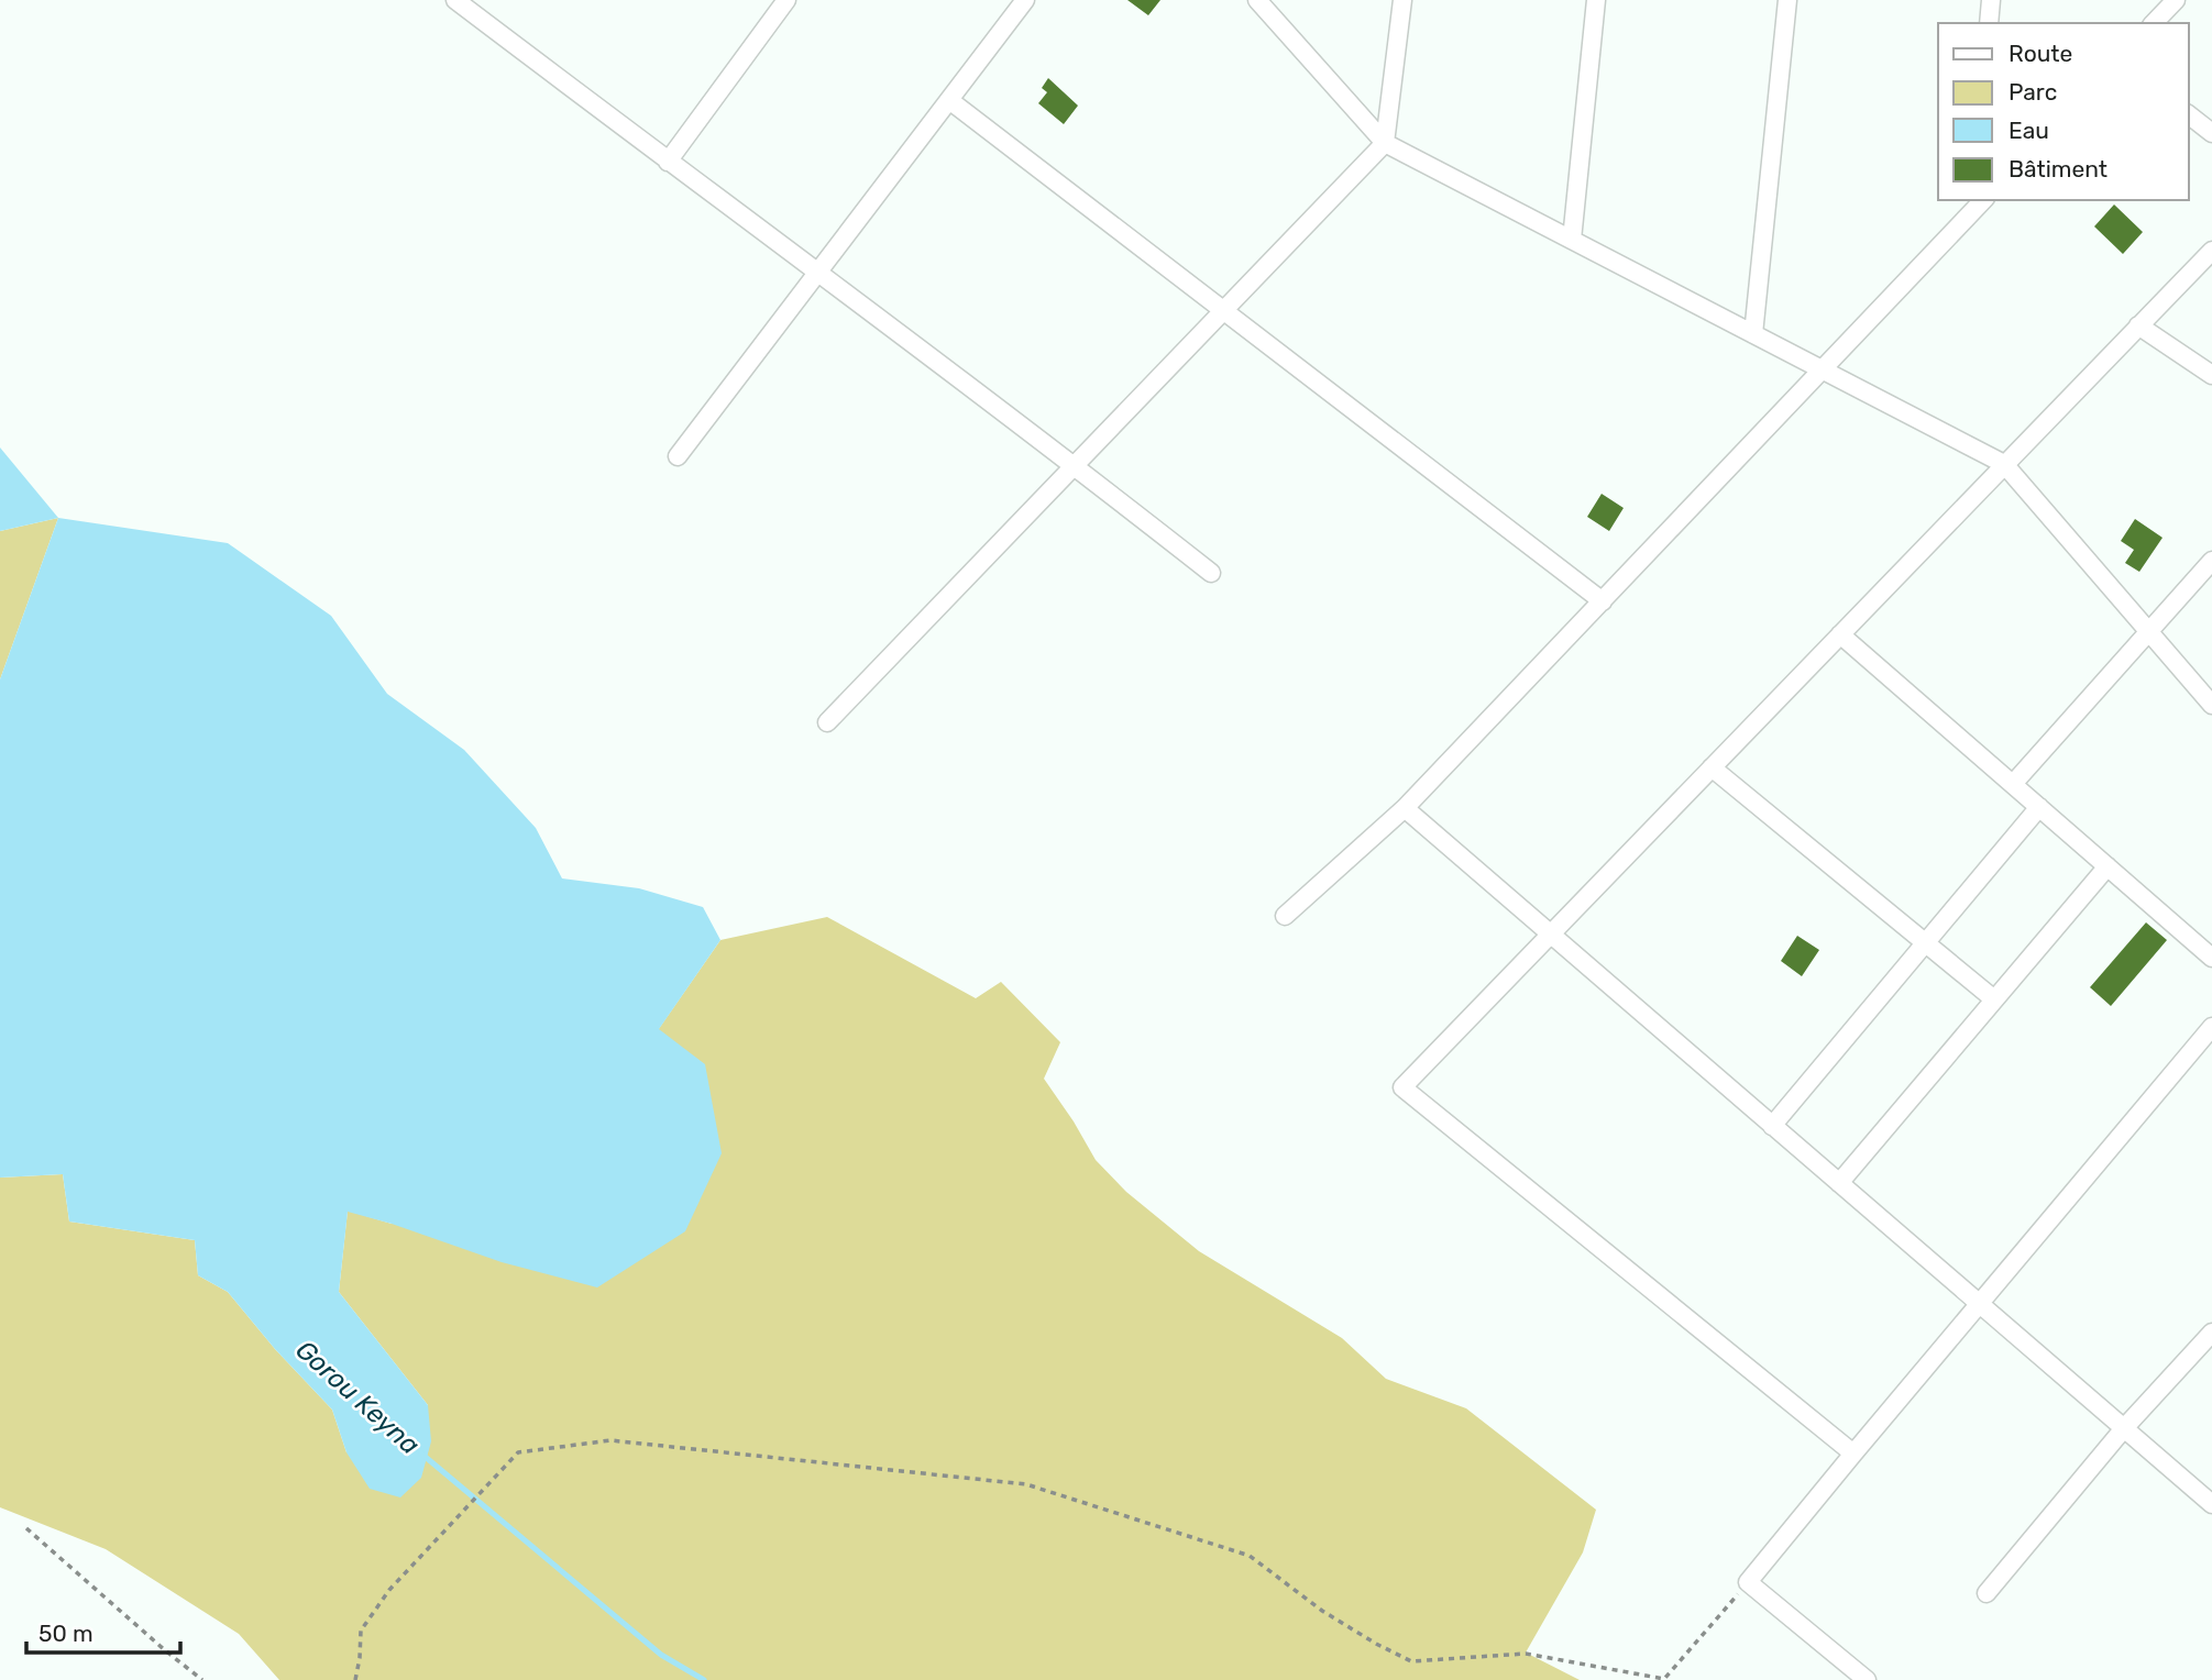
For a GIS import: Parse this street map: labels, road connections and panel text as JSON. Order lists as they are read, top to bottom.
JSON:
{
  "water": ["Gorou Keyna"],
  "legend": [
    "Route",
    "Parc",
    "Eau",
    "Bâtiment"
  ],
  "scale_bar": "50 m"
}
